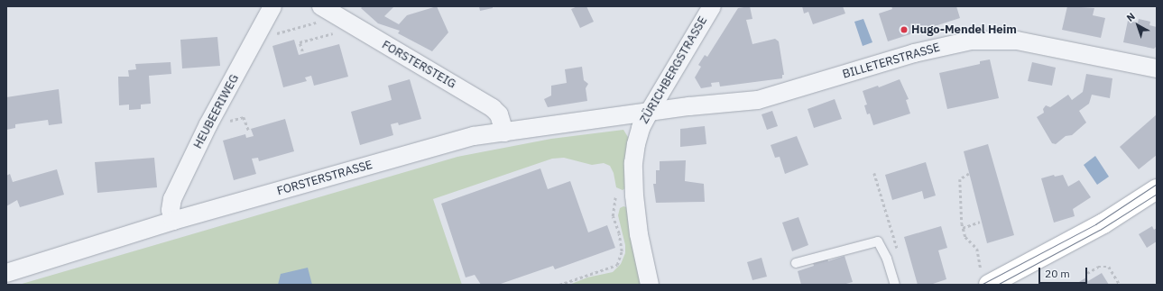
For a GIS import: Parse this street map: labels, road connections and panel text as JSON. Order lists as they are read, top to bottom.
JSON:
{
  "streets": {
    "street": [
      "BILLETERSTRASSE",
      "FORSTERSTEIG",
      "ZÜRICHBERGSTRASSE",
      "HEUBEERIWEG",
      "FORSTERSTRASSE"
    ]
  },
  "crossings": [
    ["BILLETERSTRASSE", "ZÜRICHBERGSTRASSE"],
    ["BILLETERSTRASSE", "FORSTERSTRASSE"],
    ["FORSTERSTEIG", "FORSTERSTRASSE"],
    ["ZÜRICHBERGSTRASSE", "FORSTERSTRASSE"],
    ["HEUBEERIWEG", "FORSTERSTRASSE"]
  ],
  "places": ["Hugo-Mendel Heim"],
  "scale_bar": "20 m",
  "north": "top left"
}
